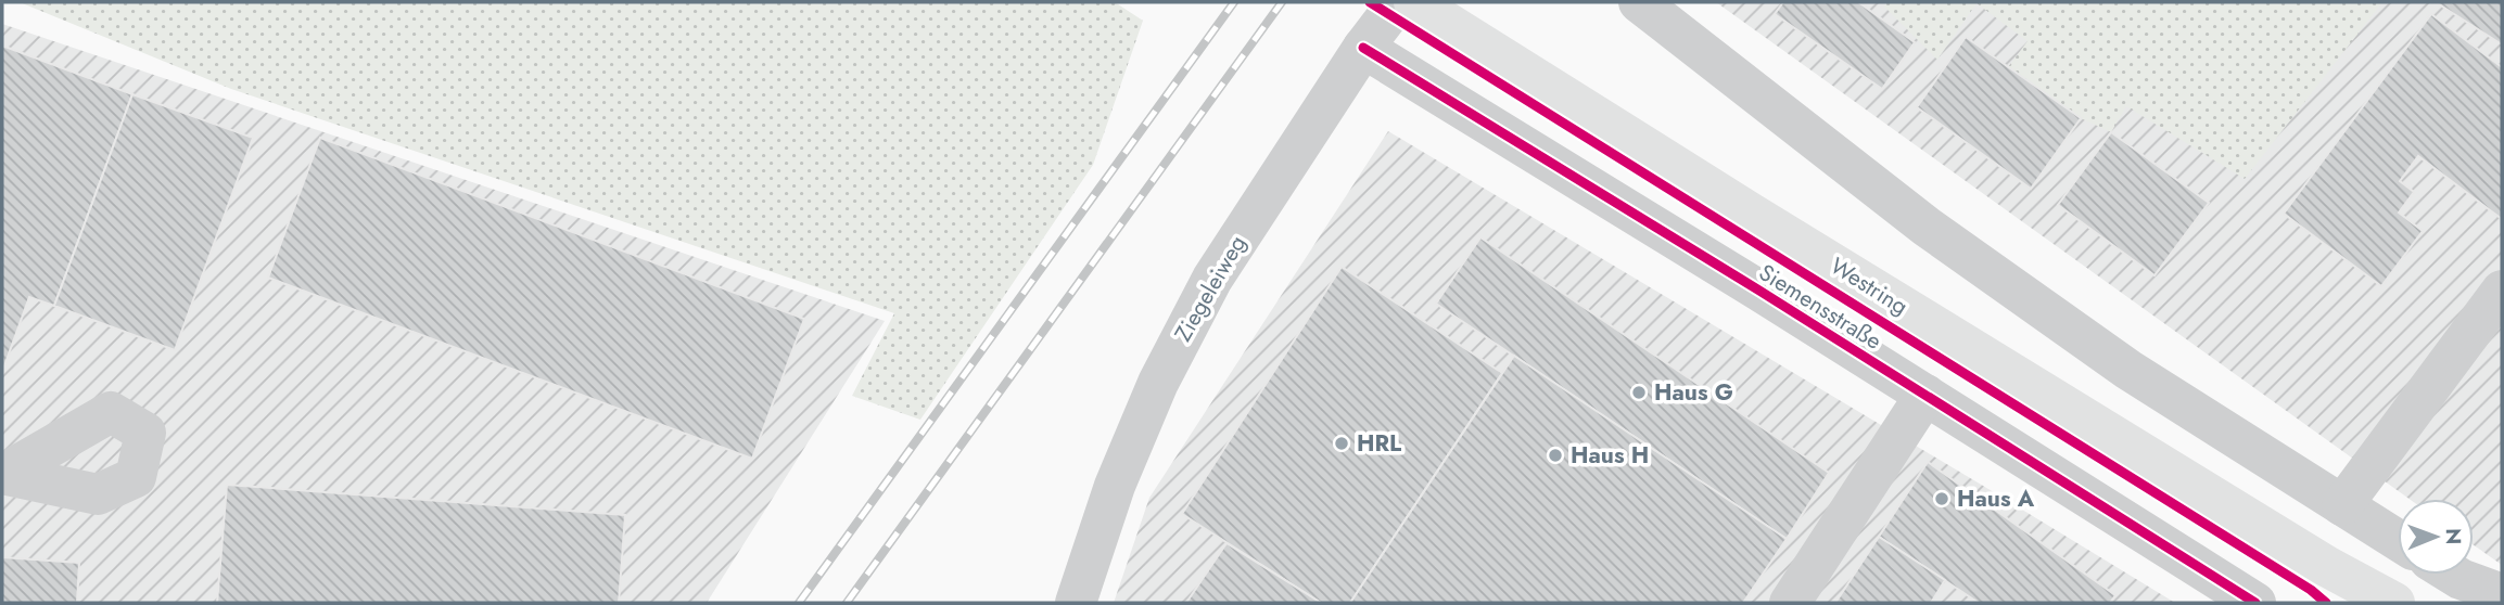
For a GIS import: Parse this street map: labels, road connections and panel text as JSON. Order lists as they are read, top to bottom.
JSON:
{
  "streets": {
    "main road": ["Westring"],
    "street": ["Ziegeleiweg", "Siemensstraße"]
  },
  "crossings": [
    ["Ziegeleiweg", "Siemensstraße"]
  ],
  "places": [
    "Haus G",
    "HRL",
    "Haus H",
    "Haus A"
  ],
  "north": "right"
}
